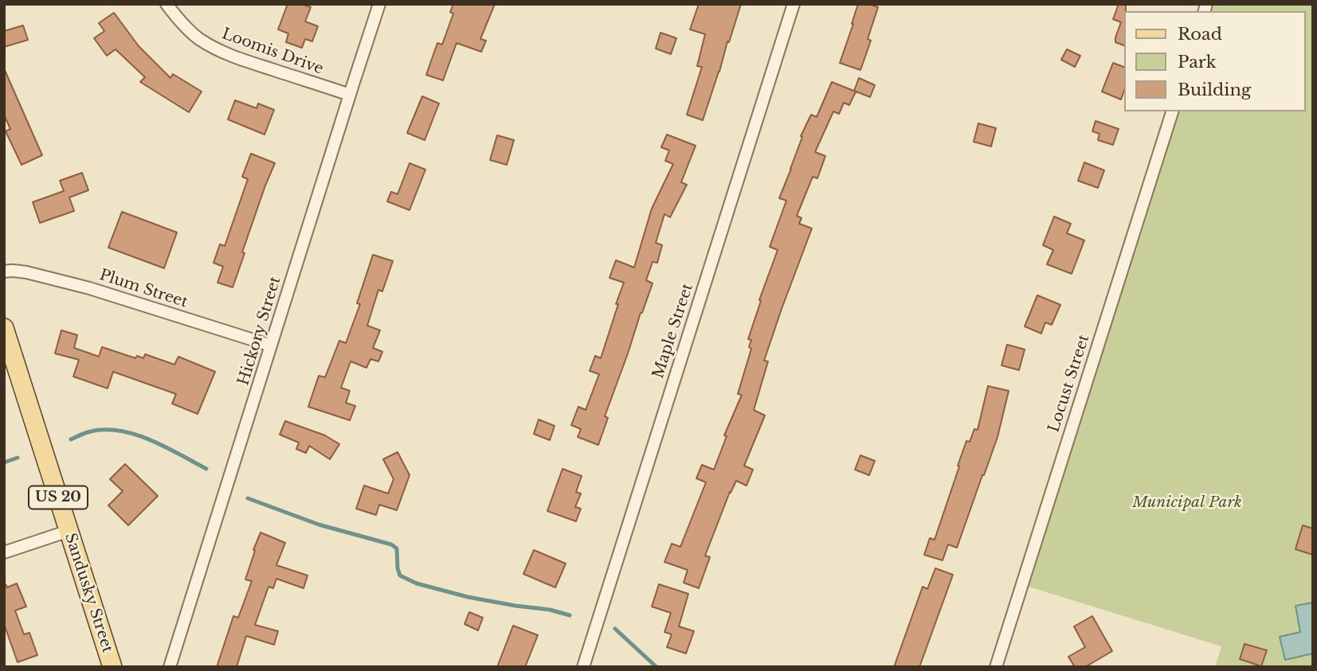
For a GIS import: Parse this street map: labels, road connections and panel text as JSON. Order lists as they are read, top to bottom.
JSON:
{
  "streets": {
    "main road": ["US 20", "Sandusky Street"],
    "street": [
      "Loomis Drive",
      "Plum Street",
      "Hickory Street",
      "Maple Street",
      "Locust Street"
    ]
  },
  "crossings": [
    ["Loomis Drive", "Hickory Street"],
    ["Plum Street", "Hickory Street"]
  ],
  "parks": ["Municipal Park"],
  "legend": ["Road", "Park", "Building"]
}
